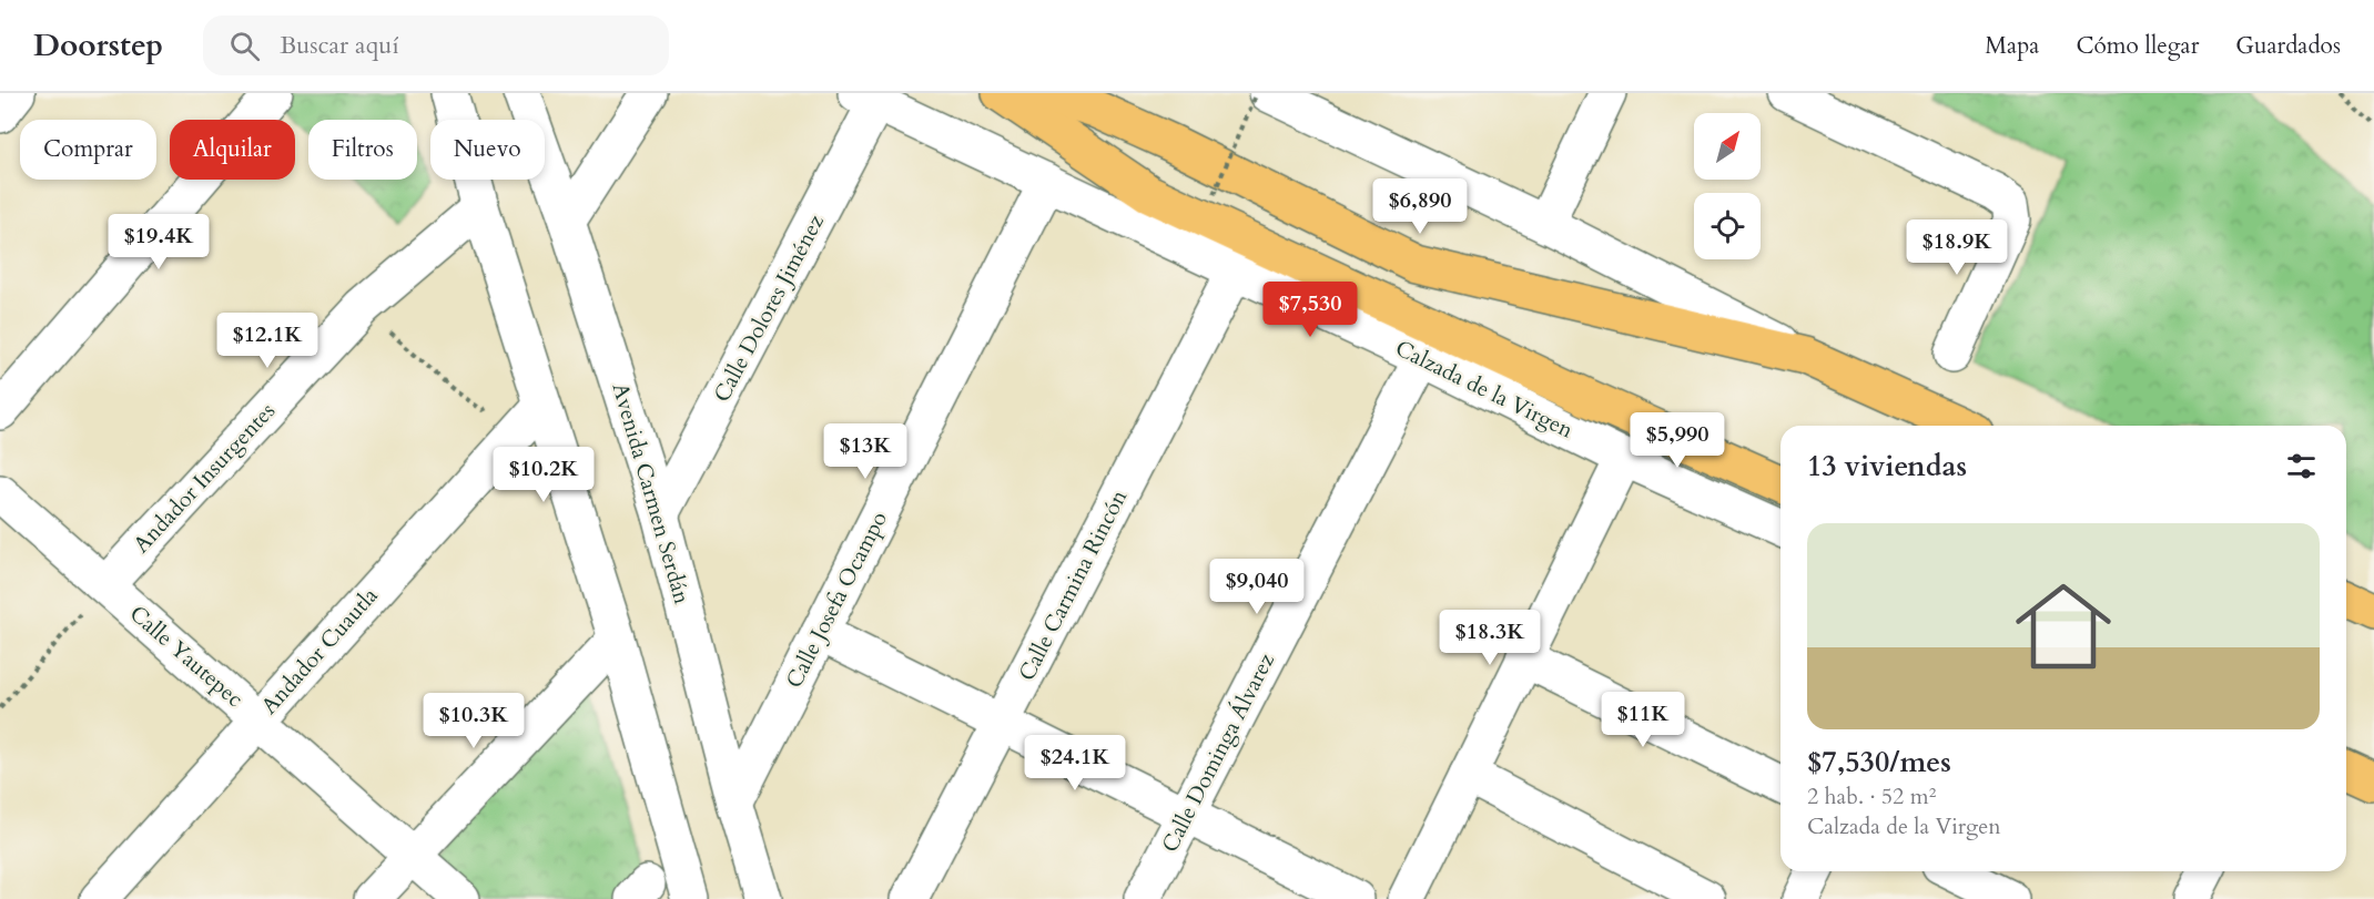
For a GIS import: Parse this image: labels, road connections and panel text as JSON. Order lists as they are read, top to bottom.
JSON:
{
  "streets": {
    "main road": ["Calzada de la Virgen"],
    "street": [
      "Calle Dolores Jiménez",
      "Andador Insurgentes",
      "Avenida Carmen Serdán",
      "Calle Carmina Rincón",
      "Calle Josefa Ocampo",
      "Andador Cuautla",
      "Calle Yautepec",
      "Calle Dominga Álvarez"
    ]
  },
  "crossings": [
    ["Calle Dolores Jiménez", "Calzada de la Virgen"],
    ["Calle Dolores Jiménez", "Avenida Carmen Serdán"],
    ["Calzada de la Virgen", "Calle Carmina Rincón"],
    ["Calzada de la Virgen", "Calle Josefa Ocampo"],
    ["Calzada de la Virgen", "Calle Dominga Álvarez"],
    ["Andador Insurgentes", "Calle Yautepec"],
    ["Avenida Carmen Serdán", "Calle Josefa Ocampo"],
    ["Andador Cuautla", "Calle Yautepec"]
  ],
  "north": "top right",
  "page": {
    "header": "Doorstep",
    "search": "Buscar aquí",
    "nav": ["Mapa", "Cómo llegar", "Guardados"],
    "chip": [
      "Comprar",
      "Alquilar",
      "Filtros",
      "Nuevo"
    ],
    "price": [
      "$6,890",
      "$19.4K",
      "$18.9K",
      "$7,530",
      "$12.1K",
      "$5,990",
      "$13K",
      "$10.2K",
      "$9,040",
      "$18.3K",
      "$11K",
      "$10.3K",
      "$24.1K"
    ],
    "heading": "13 viviendas",
    "list": [
      {
        "name": "$7,530/mes",
        "note": "2 hab. · 52 m² · Calzada de la Virgen"
      }
    ]
  }
}
